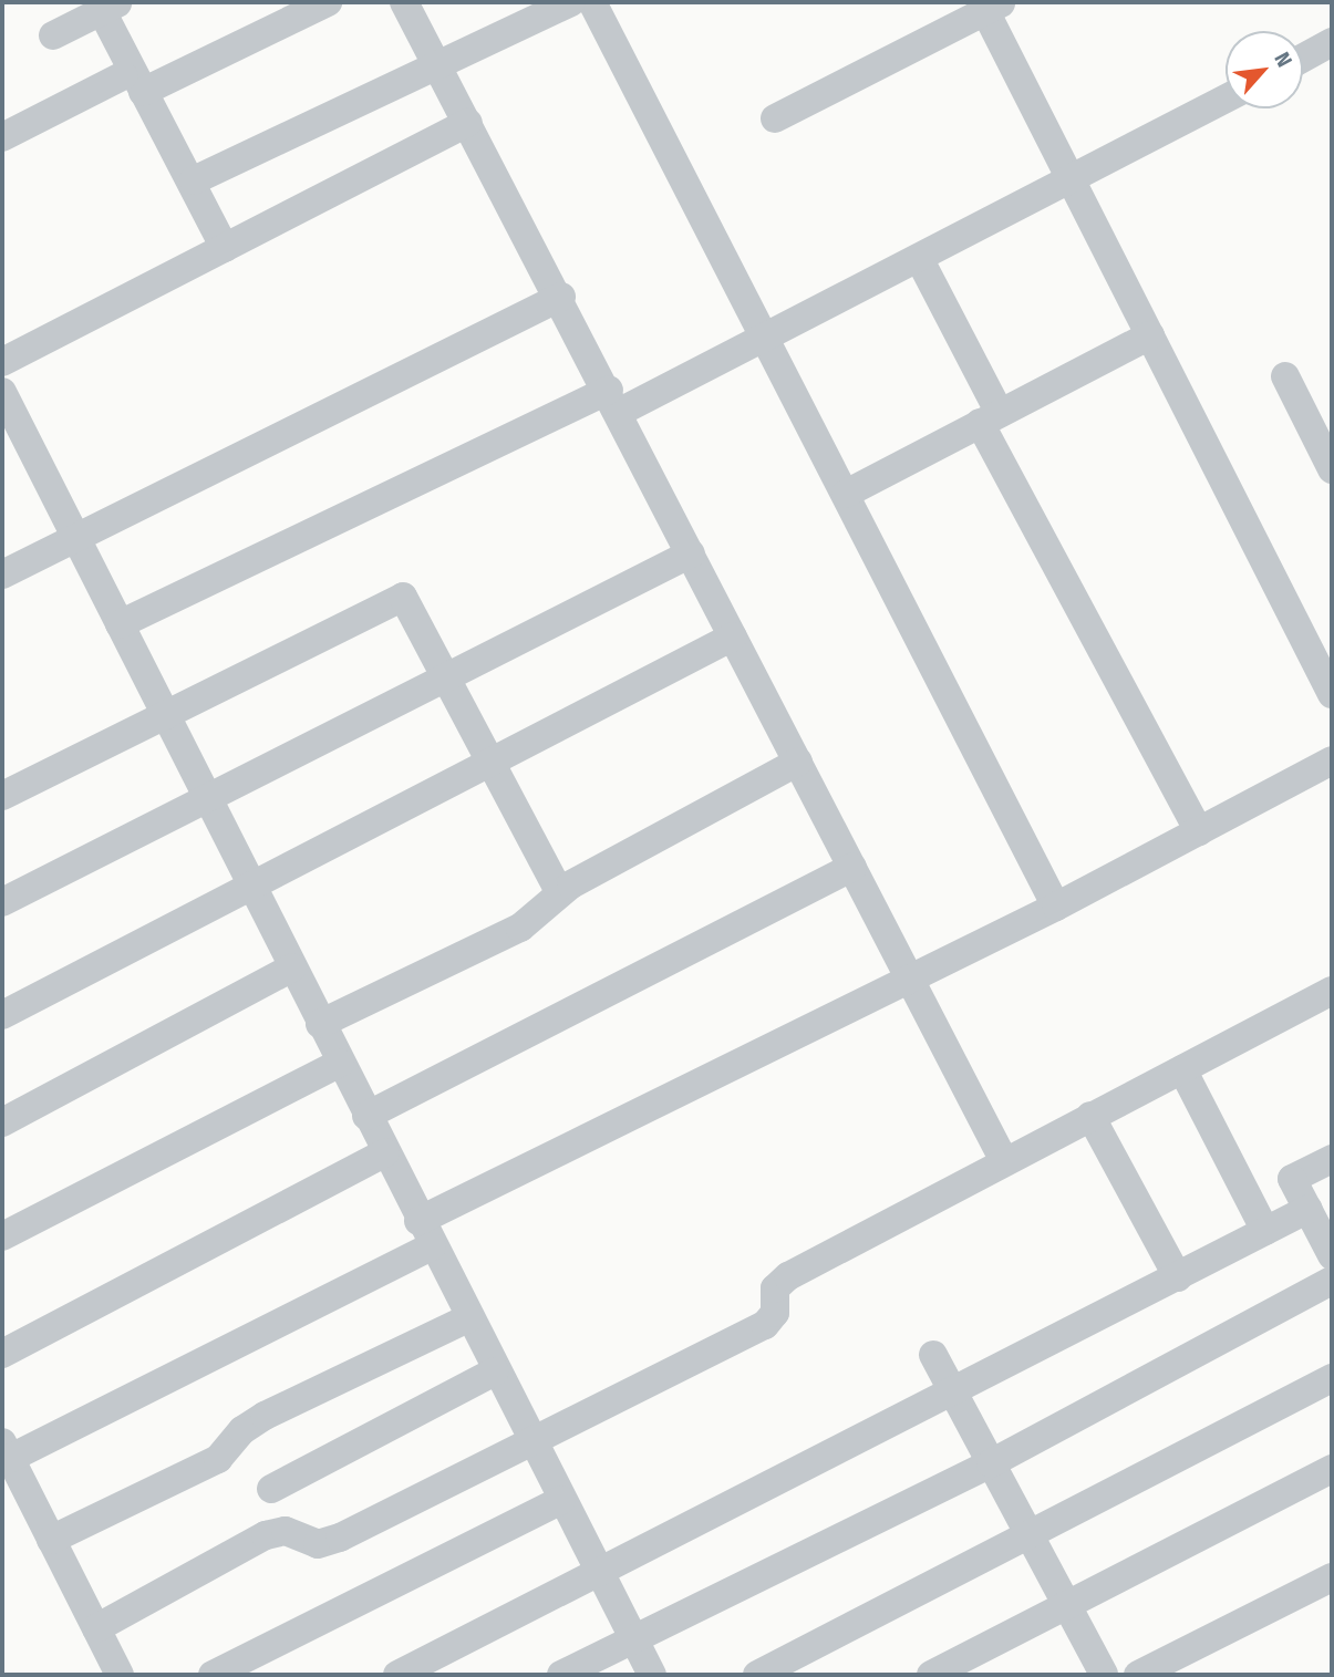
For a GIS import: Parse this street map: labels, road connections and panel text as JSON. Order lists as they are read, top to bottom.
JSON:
{
  "north": "top right"
}
